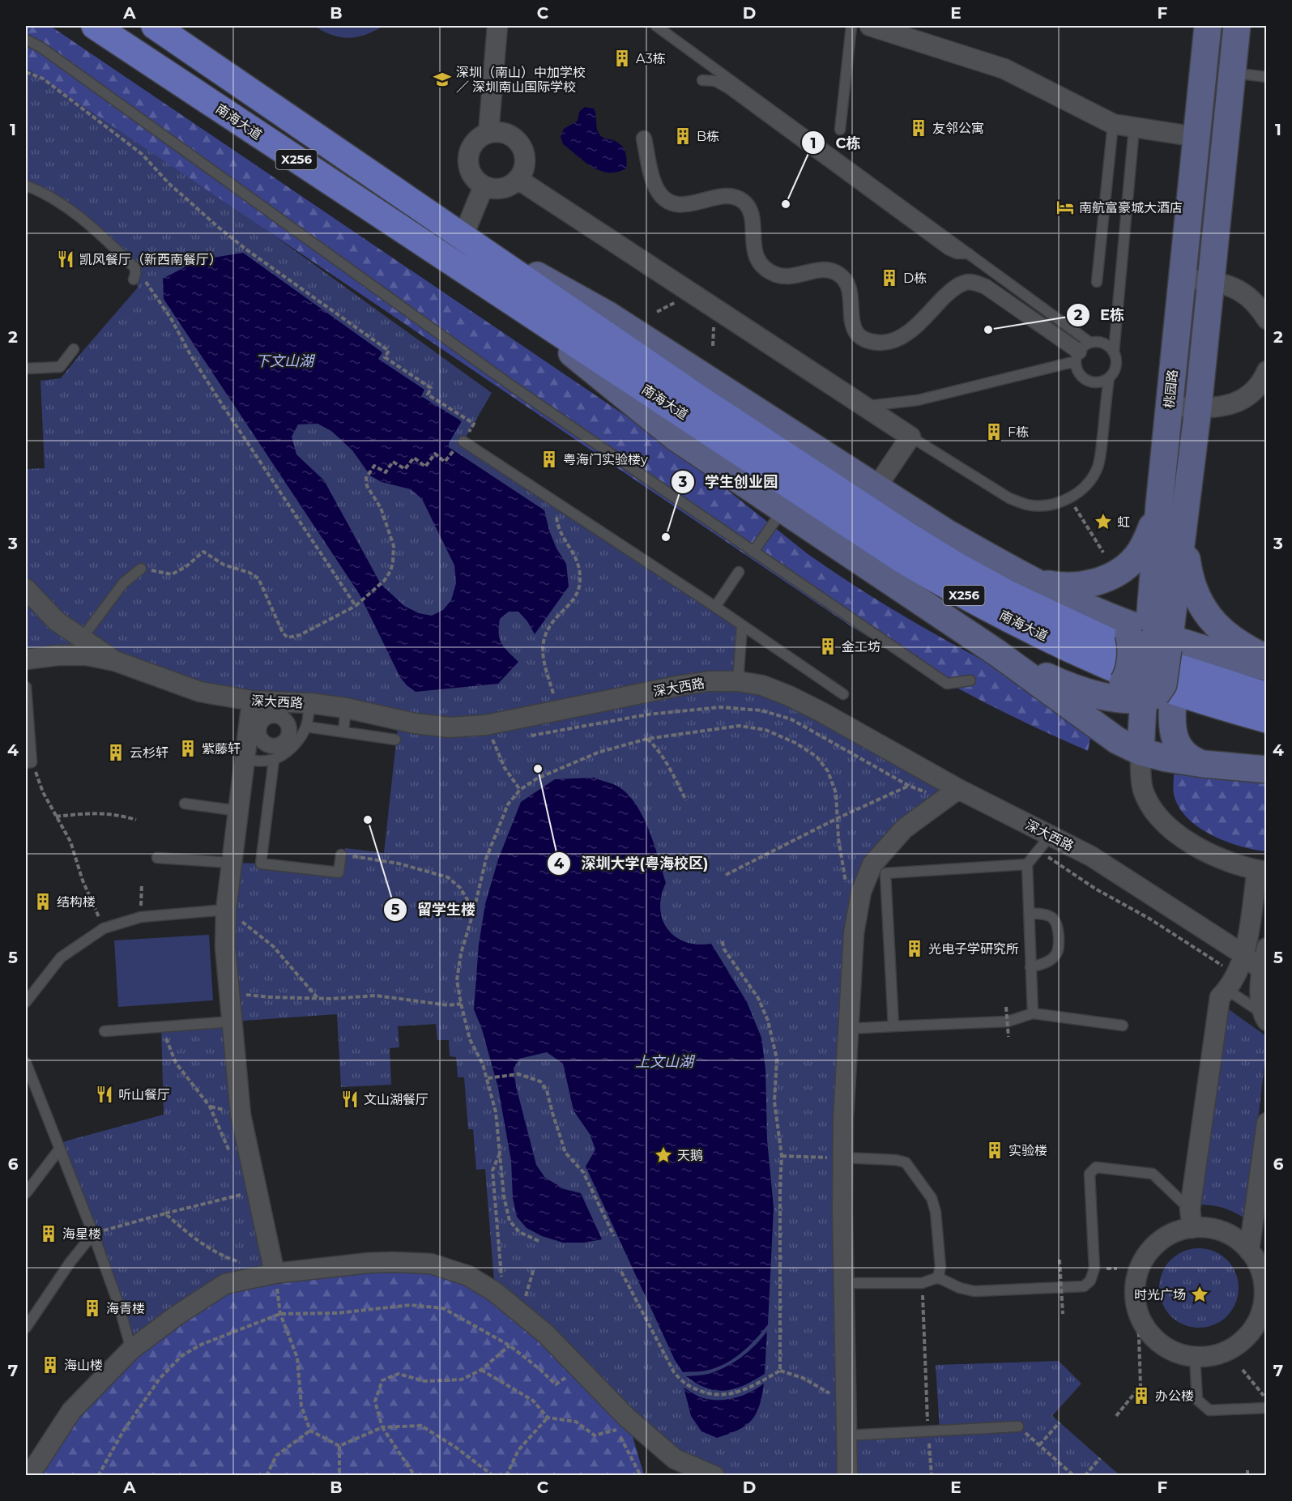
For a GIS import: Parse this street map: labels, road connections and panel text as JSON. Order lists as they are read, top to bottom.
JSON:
{
  "streets": {
    "main road": ["南海大道", "X256", "桃园路"],
    "street": ["深大西路"]
  },
  "water": ["下文山湖", "上文山湖"],
  "places": {
    "building": [
      "A3栋",
      "友邻公寓",
      "B栋",
      "D栋",
      "F栋",
      "粤海门实验楼y",
      "金工坊",
      "紫藤轩",
      "云杉轩",
      "结构楼",
      "光电子学研究所",
      "实验楼",
      "海星楼",
      "海青楼",
      "海山楼",
      "办公楼"
    ],
    "school or university": ["深圳（南山）中加学校 ／ 深圳南山国际学校"],
    "other": [
      "C栋",
      "E栋",
      "学生创业园",
      "深圳大学(粤海校区)",
      "留学生楼"
    ],
    "hotel": ["南航富豪城大酒店"],
    "restaurant": ["凯风餐厅（新西南餐厅）", "听山餐厅", "文山湖餐厅"],
    "place": ["虹", "天鹅", "时光广场"]
  },
  "grid": {
    "columns": [
      "A",
      "B",
      "C",
      "D",
      "E",
      "F"
    ],
    "rows": [
      "1",
      "2",
      "3",
      "4",
      "5",
      "6",
      "7"
    ]
  }
}
